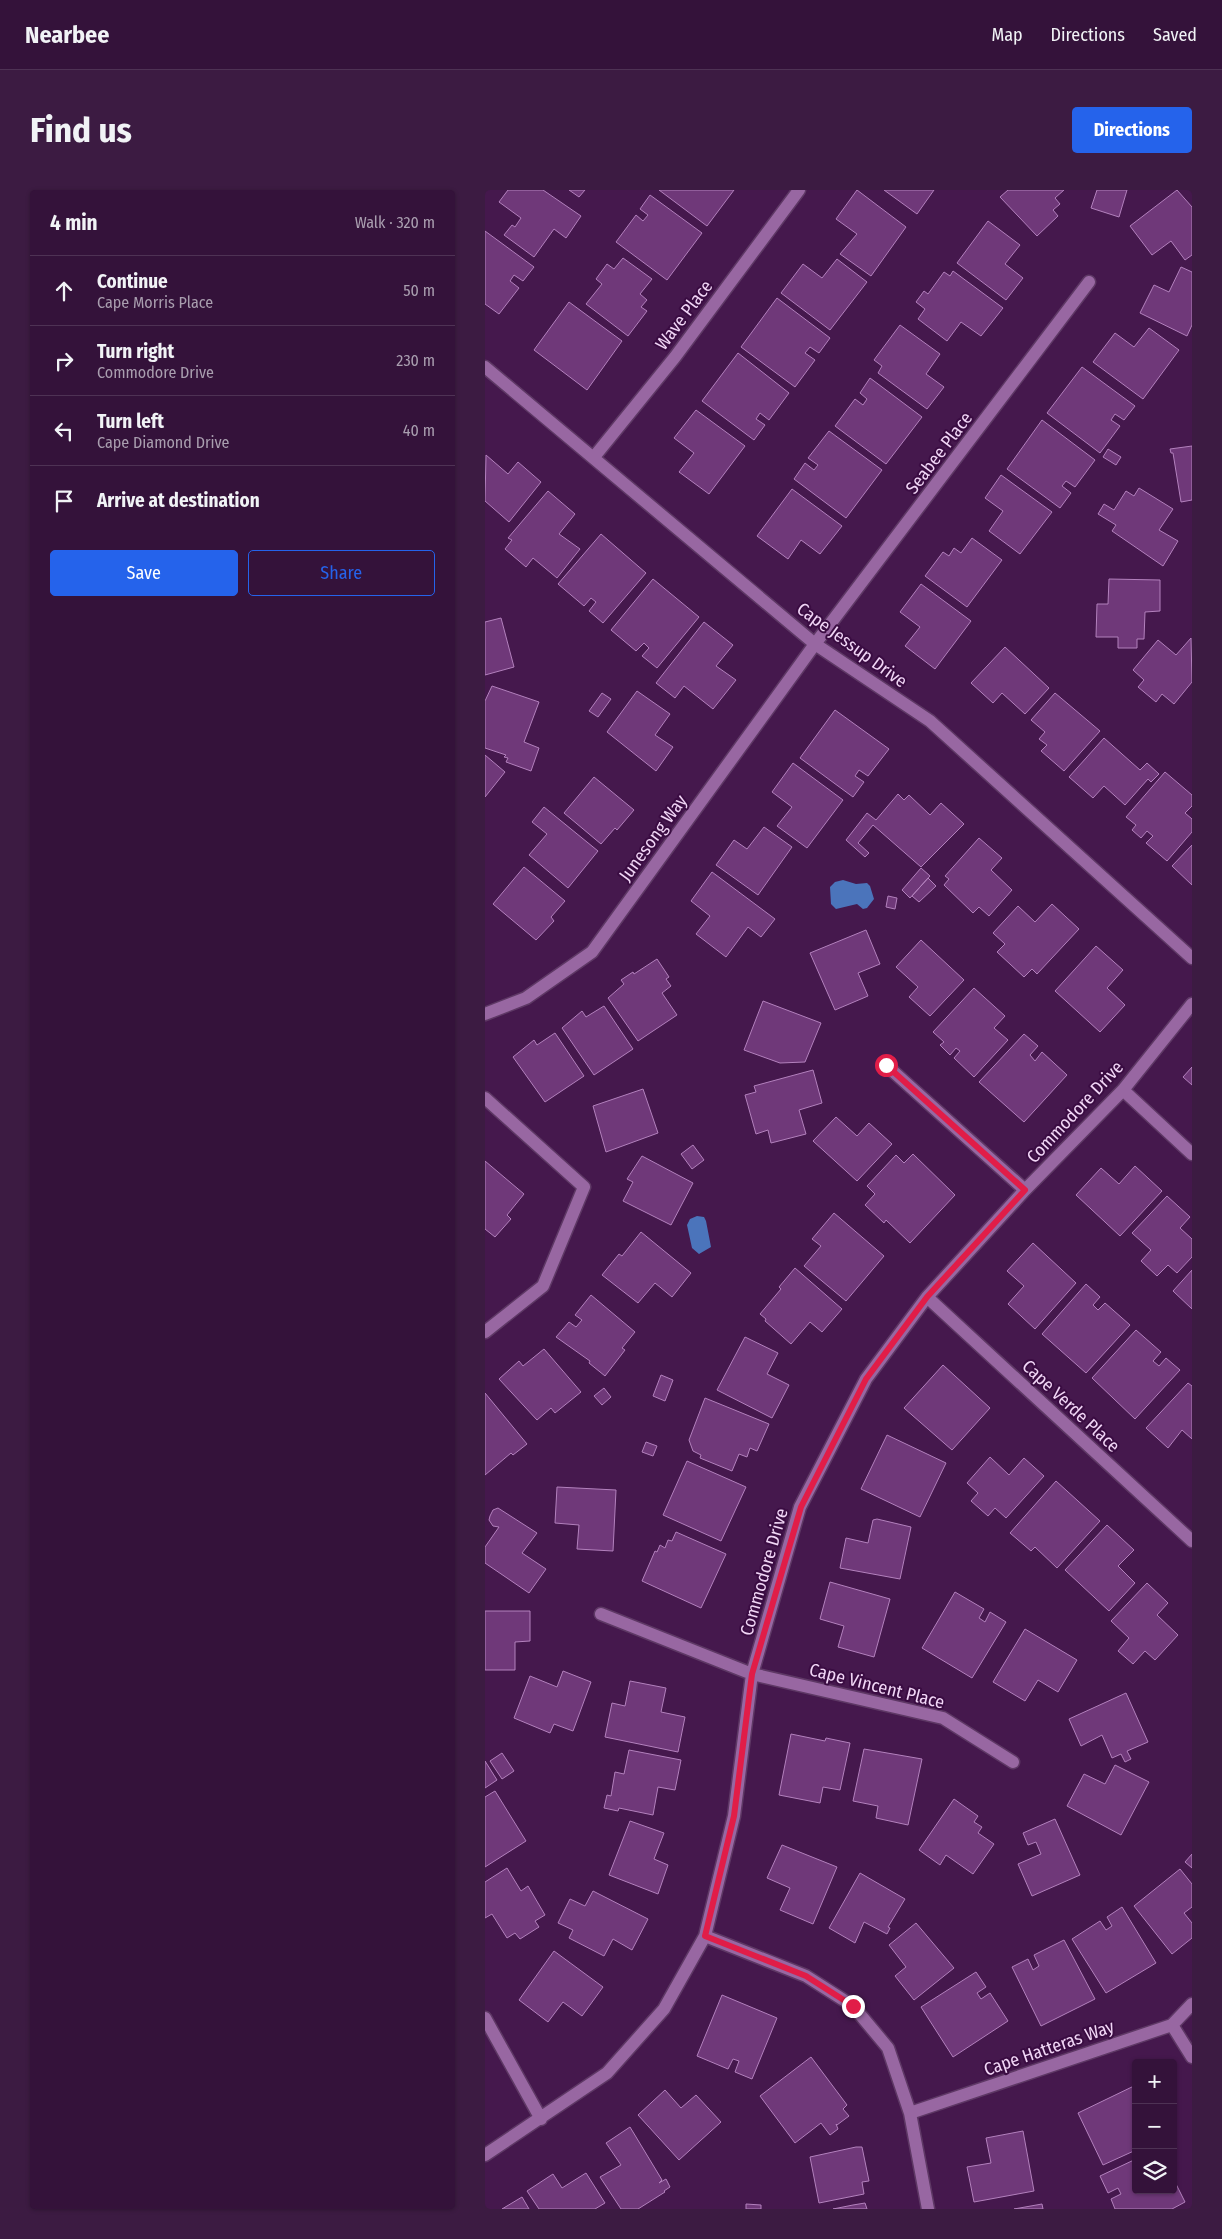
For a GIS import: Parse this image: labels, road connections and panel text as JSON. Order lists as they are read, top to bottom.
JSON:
{
  "streets": {
    "street": [
      "Wave Place",
      "Seabee Place",
      "Cape Jessup Drive",
      "Junesong Way",
      "Commodore Drive",
      "Cape Verde Place",
      "Cape Vincent Place",
      "Cape Hatteras Way"
    ]
  },
  "crossings": [
    ["Wave Place", "Cape Jessup Drive"],
    ["Seabee Place", "Cape Jessup Drive"],
    ["Seabee Place", "Junesong Way"],
    ["Cape Jessup Drive", "Junesong Way"],
    ["Commodore Drive", "Cape Verde Place"],
    ["Commodore Drive", "Cape Vincent Place"]
  ],
  "page": {
    "header": "Nearbee",
    "nav": ["Map", "Directions", "Saved"],
    "buttons": [
      "Directions",
      ["Save", "Share"]
    ],
    "title": "Find us",
    "heading": ["4 min", "Walk · 320 m"],
    "list": [
      ["Continue", "Cape Morris Place", "50 m"],
      ["Turn right", "Commodore Drive", "230 m"],
      ["Turn left", "Cape Diamond Drive", "40 m"],
      "Arrive at destination"
    ],
    "map_buttons": ["+", "−"]
  }
}
